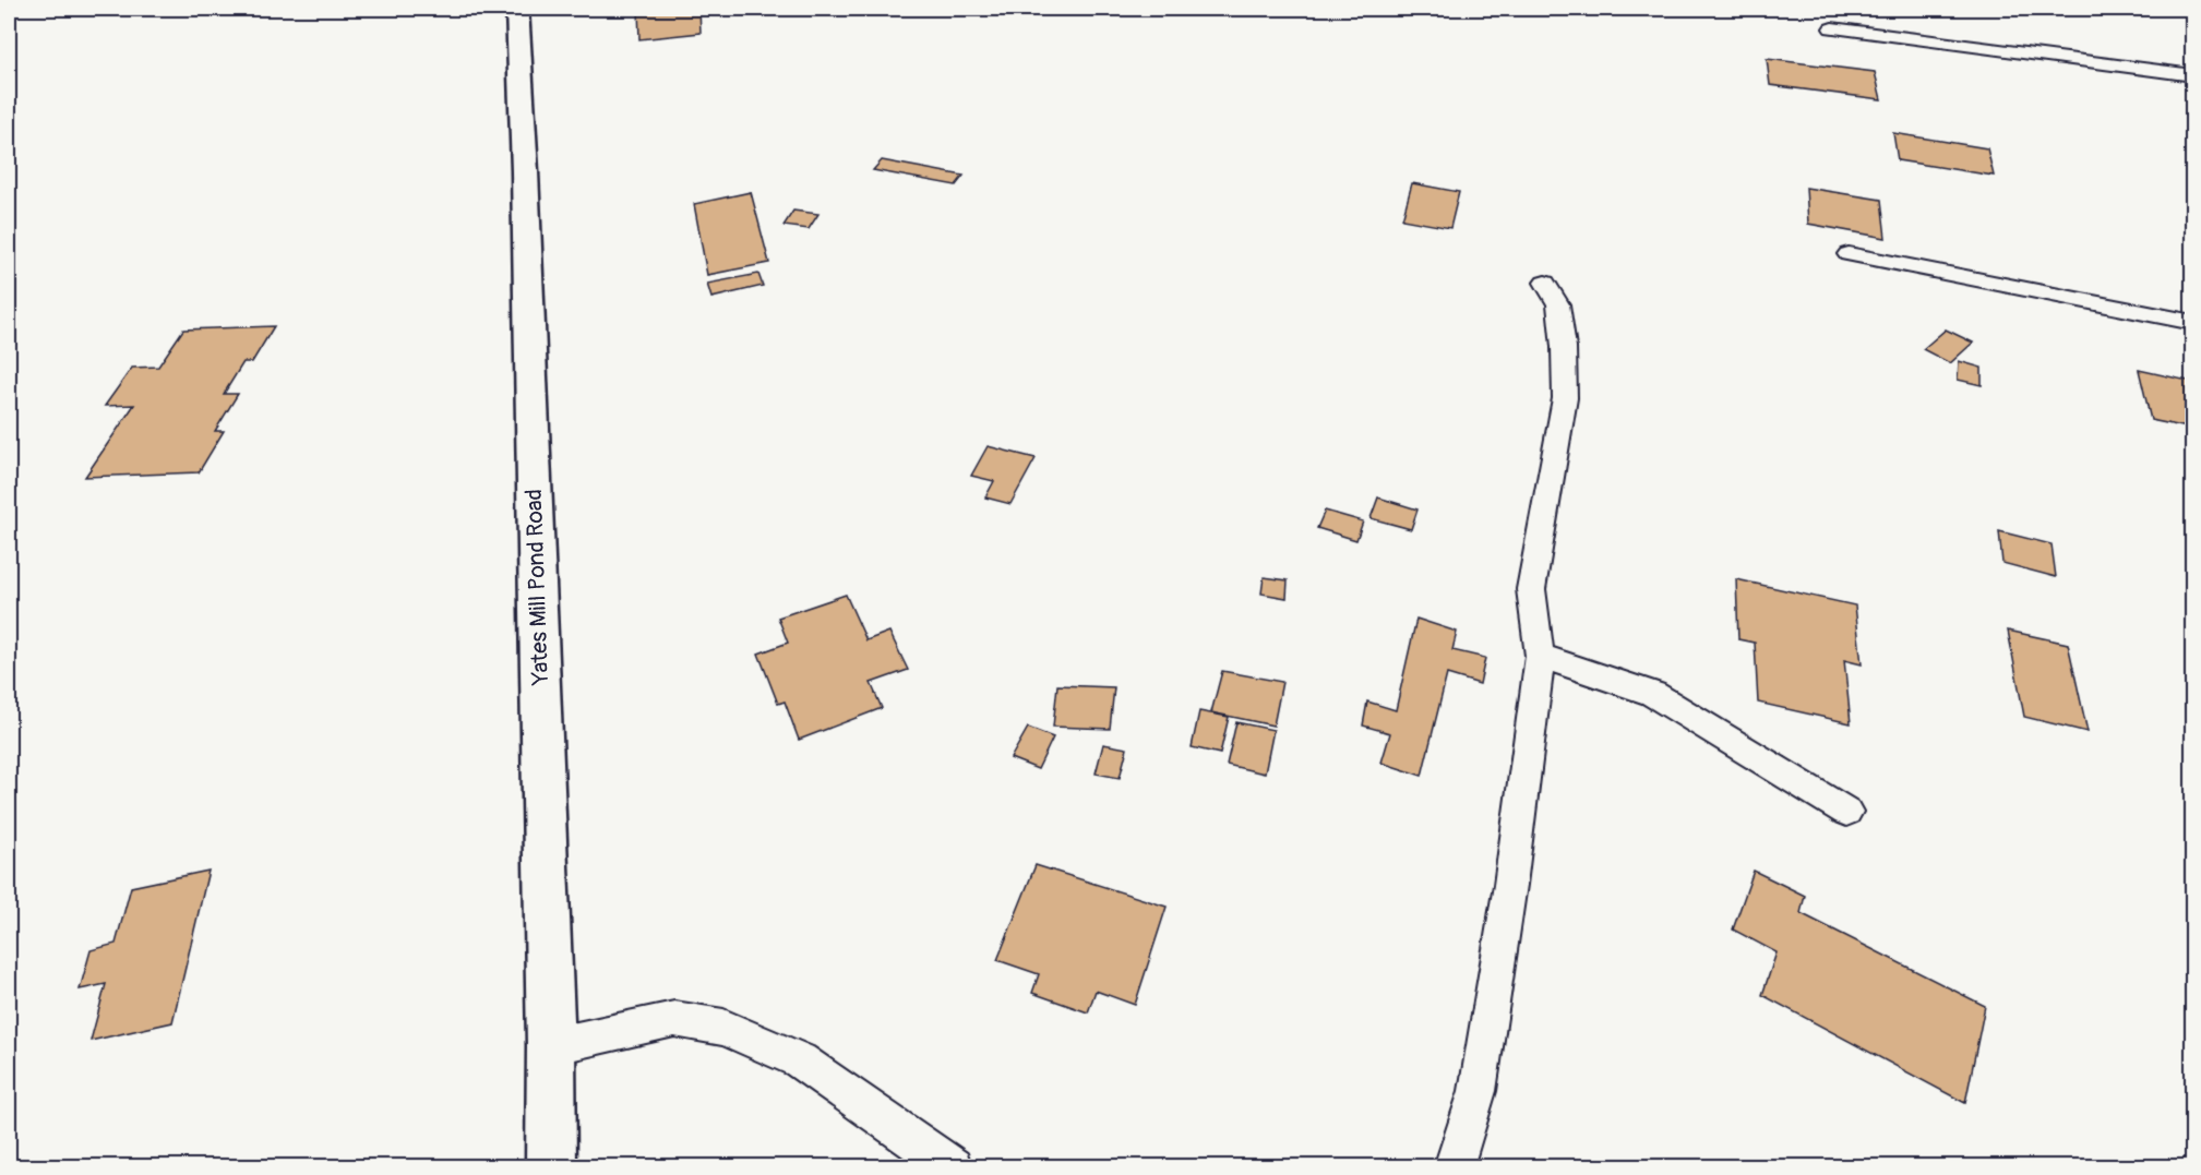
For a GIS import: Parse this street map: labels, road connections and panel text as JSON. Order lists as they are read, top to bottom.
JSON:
{
  "streets": {
    "street": ["Yates Mill Pond Road"]
  }
}
